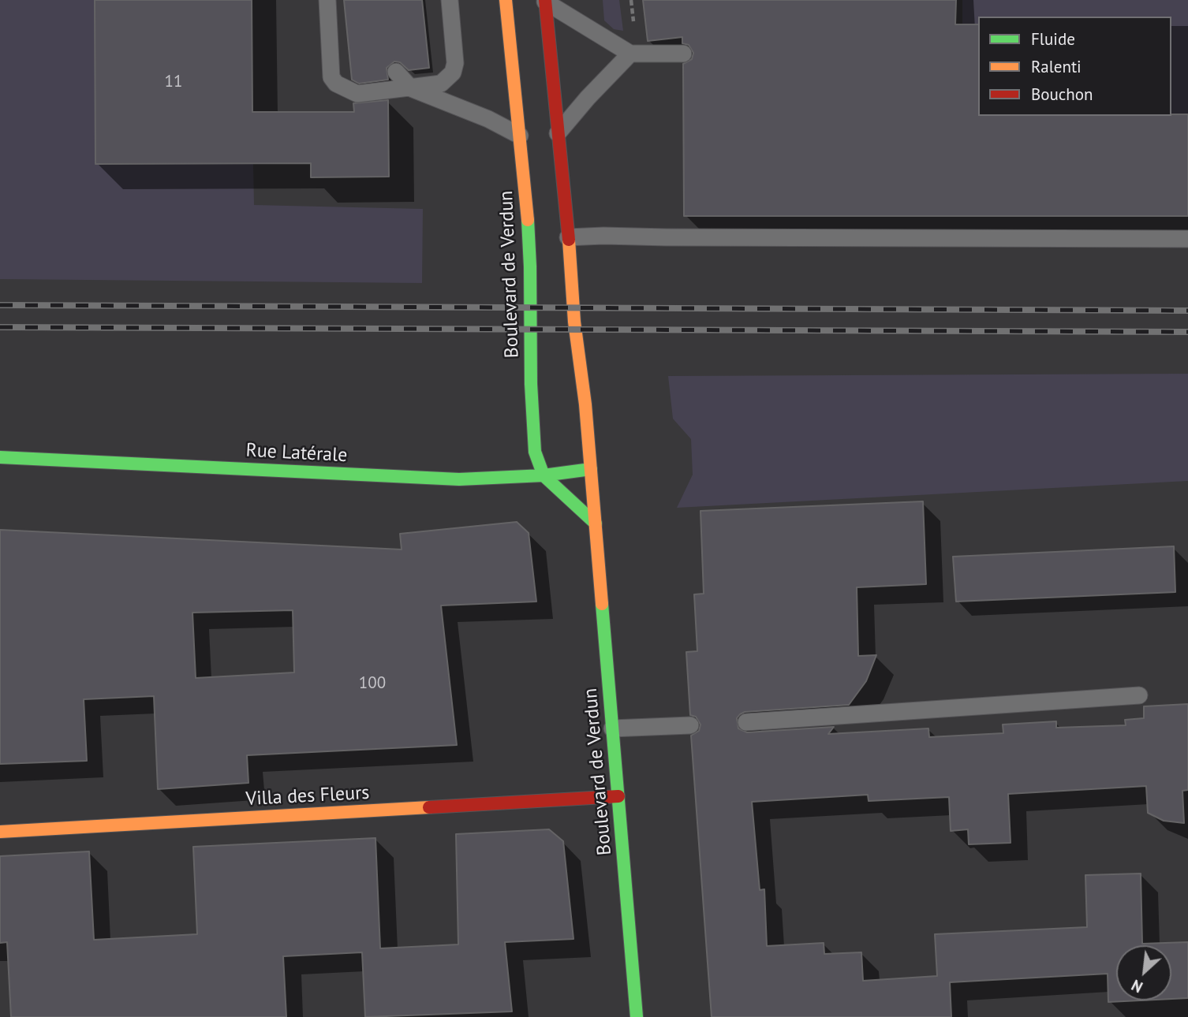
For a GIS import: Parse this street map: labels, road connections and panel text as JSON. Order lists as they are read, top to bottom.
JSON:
{
  "streets": {
    "main road": ["Boulevard de Verdun", "Rue Latérale", "Villa des Fleurs"]
  },
  "crossings": [
    ["Boulevard de Verdun", "Rue Latérale"],
    ["Boulevard de Verdun", "Villa des Fleurs"]
  ],
  "house_numbers": ["11", "100"],
  "legend": ["Fluide", "Ralenti", "Bouchon"],
  "north": "bottom left"
}
